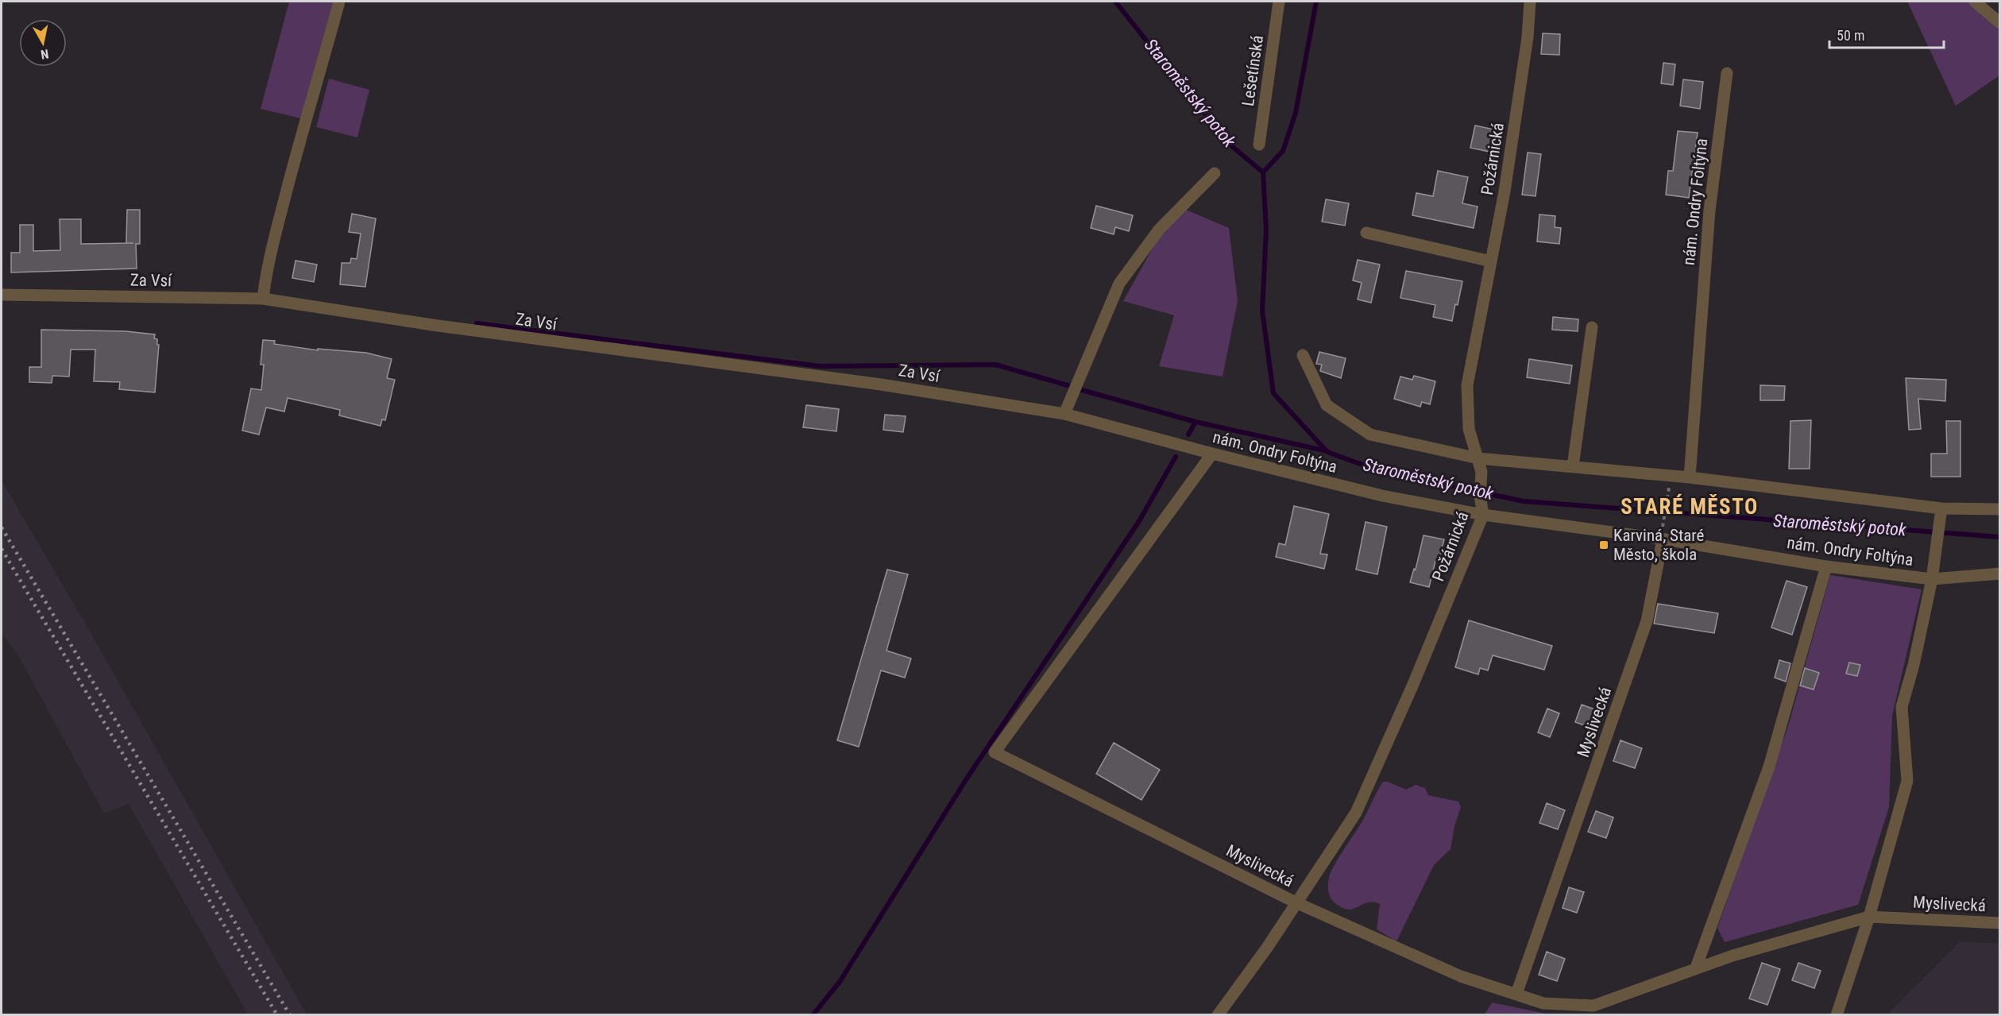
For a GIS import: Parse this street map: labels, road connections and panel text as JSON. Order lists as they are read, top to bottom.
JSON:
{
  "streets": {
    "street": [
      "Lešetínská",
      "Požárnická",
      "nám. Ondry Foltýna",
      "Za Vsí",
      "Myslivecká"
    ]
  },
  "crossings": [
    ["Požárnická", "nám. Ondry Foltýna"],
    ["Požárnická", "Myslivecká"],
    ["nám. Ondry Foltýna", "Za Vsí"],
    ["nám. Ondry Foltýna", "Myslivecká"]
  ],
  "districts": ["STARÉ MĚSTO"],
  "water": ["Staroměstský potok"],
  "places": {
    "transit": ["Karviná, Staré Město, škola"]
  },
  "scale_bar": "50 m",
  "north": "bottom"
}
